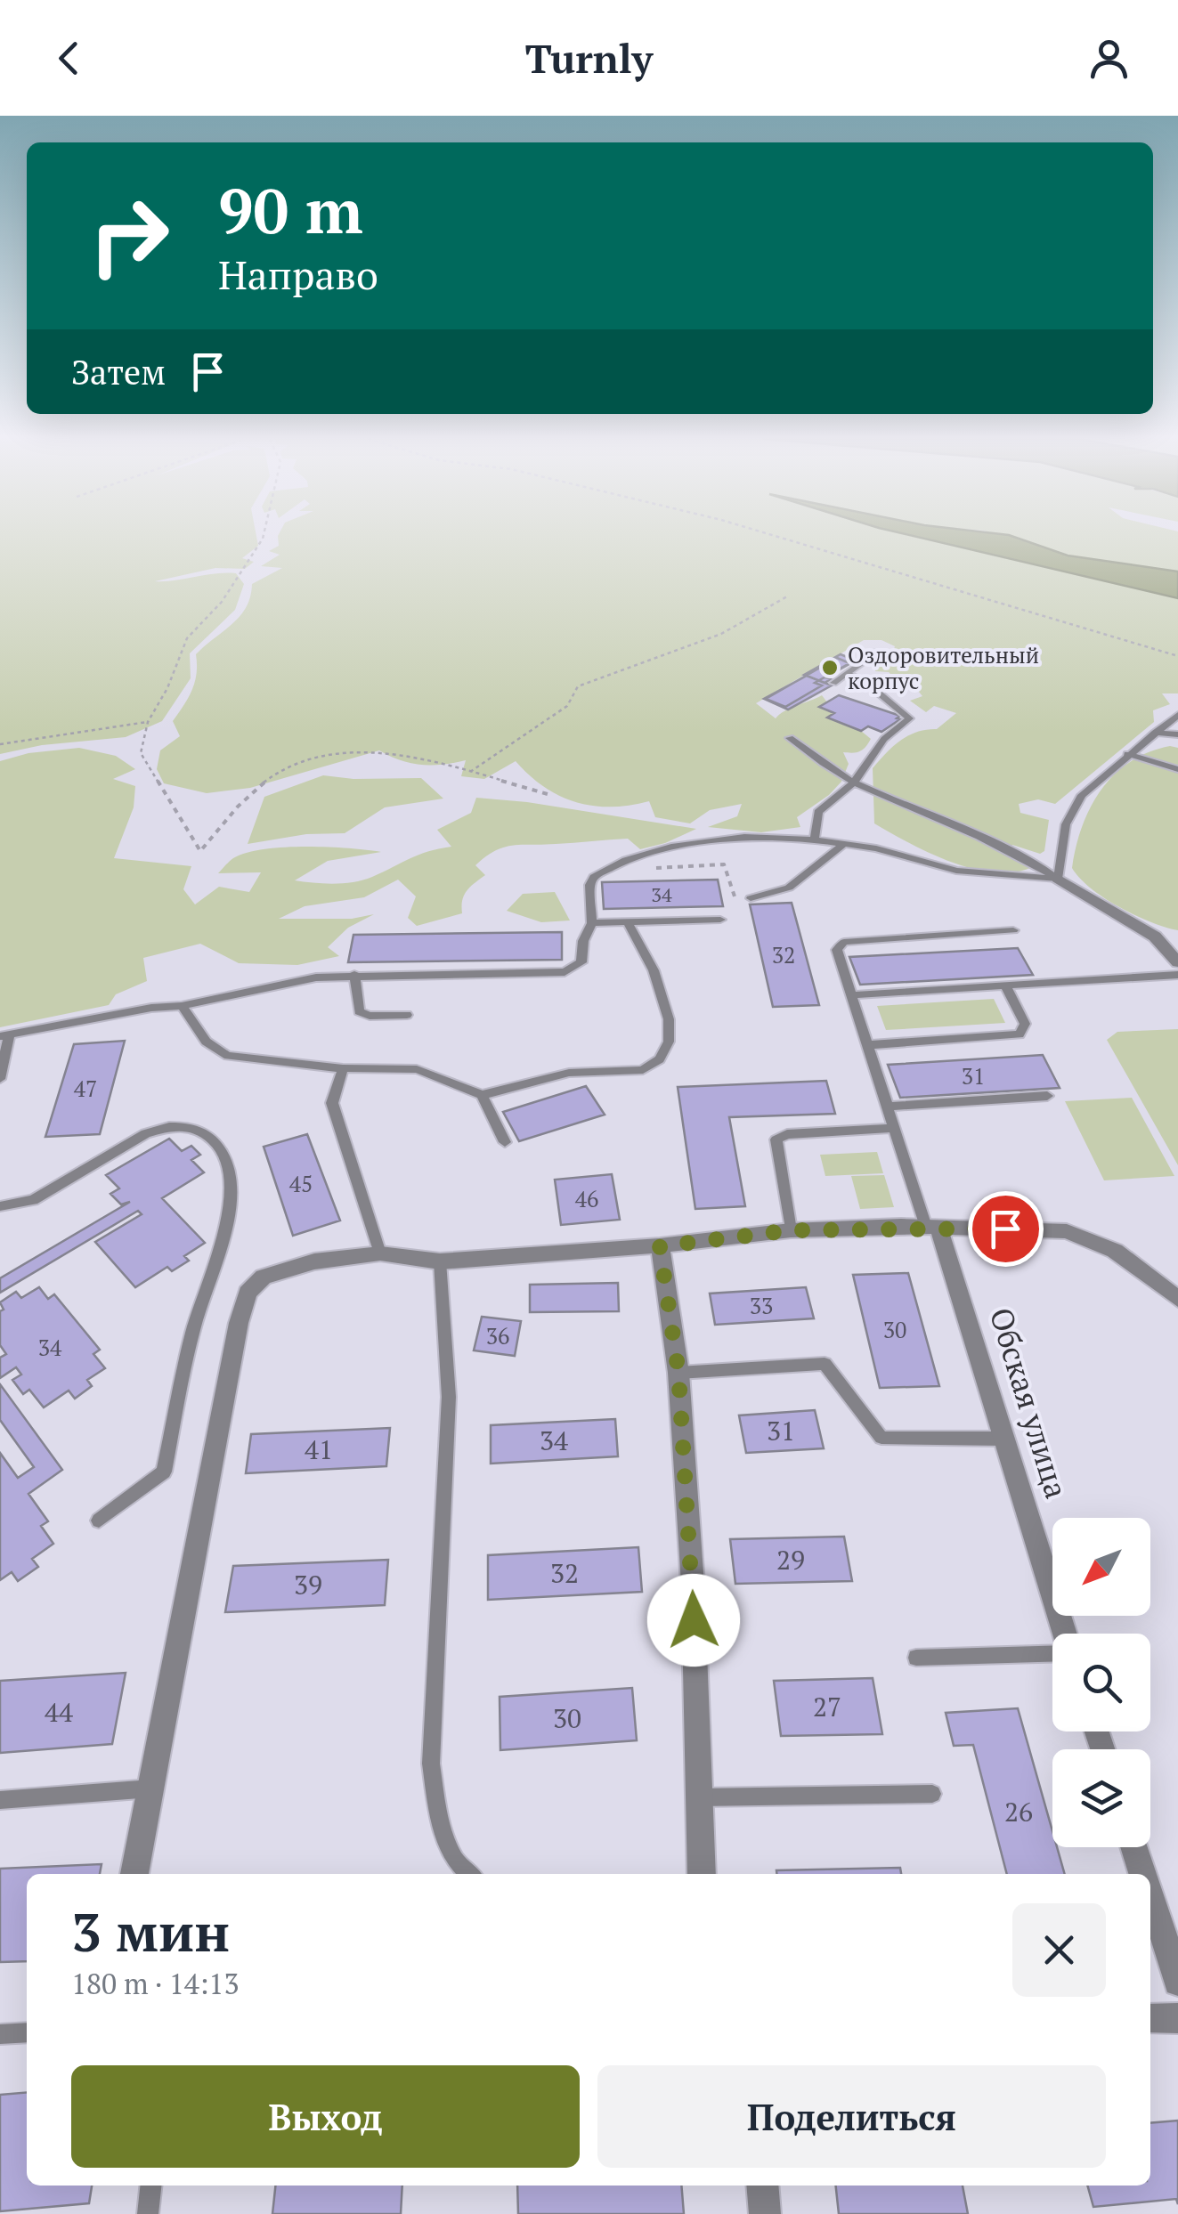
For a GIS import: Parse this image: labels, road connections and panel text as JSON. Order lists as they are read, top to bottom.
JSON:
{
  "streets": {
    "street": ["Обская улица"]
  },
  "places": ["Оздоровительный корпус"],
  "house_numbers": [
    "34",
    "32",
    "31",
    "47",
    "45",
    "46",
    "33",
    "30",
    "36",
    "34",
    "31",
    "34",
    "41",
    "29",
    "32",
    "39",
    "27",
    "44",
    "30",
    "26"
  ],
  "north": "bottom left",
  "page": {
    "header": "Turnly",
    "turn": ["90 m", "Направо"],
    "then": "Затем",
    "heading": ["3 мин", "180 m · 14:13"],
    "buttons": ["Выход", "Поделиться"]
  }
}
